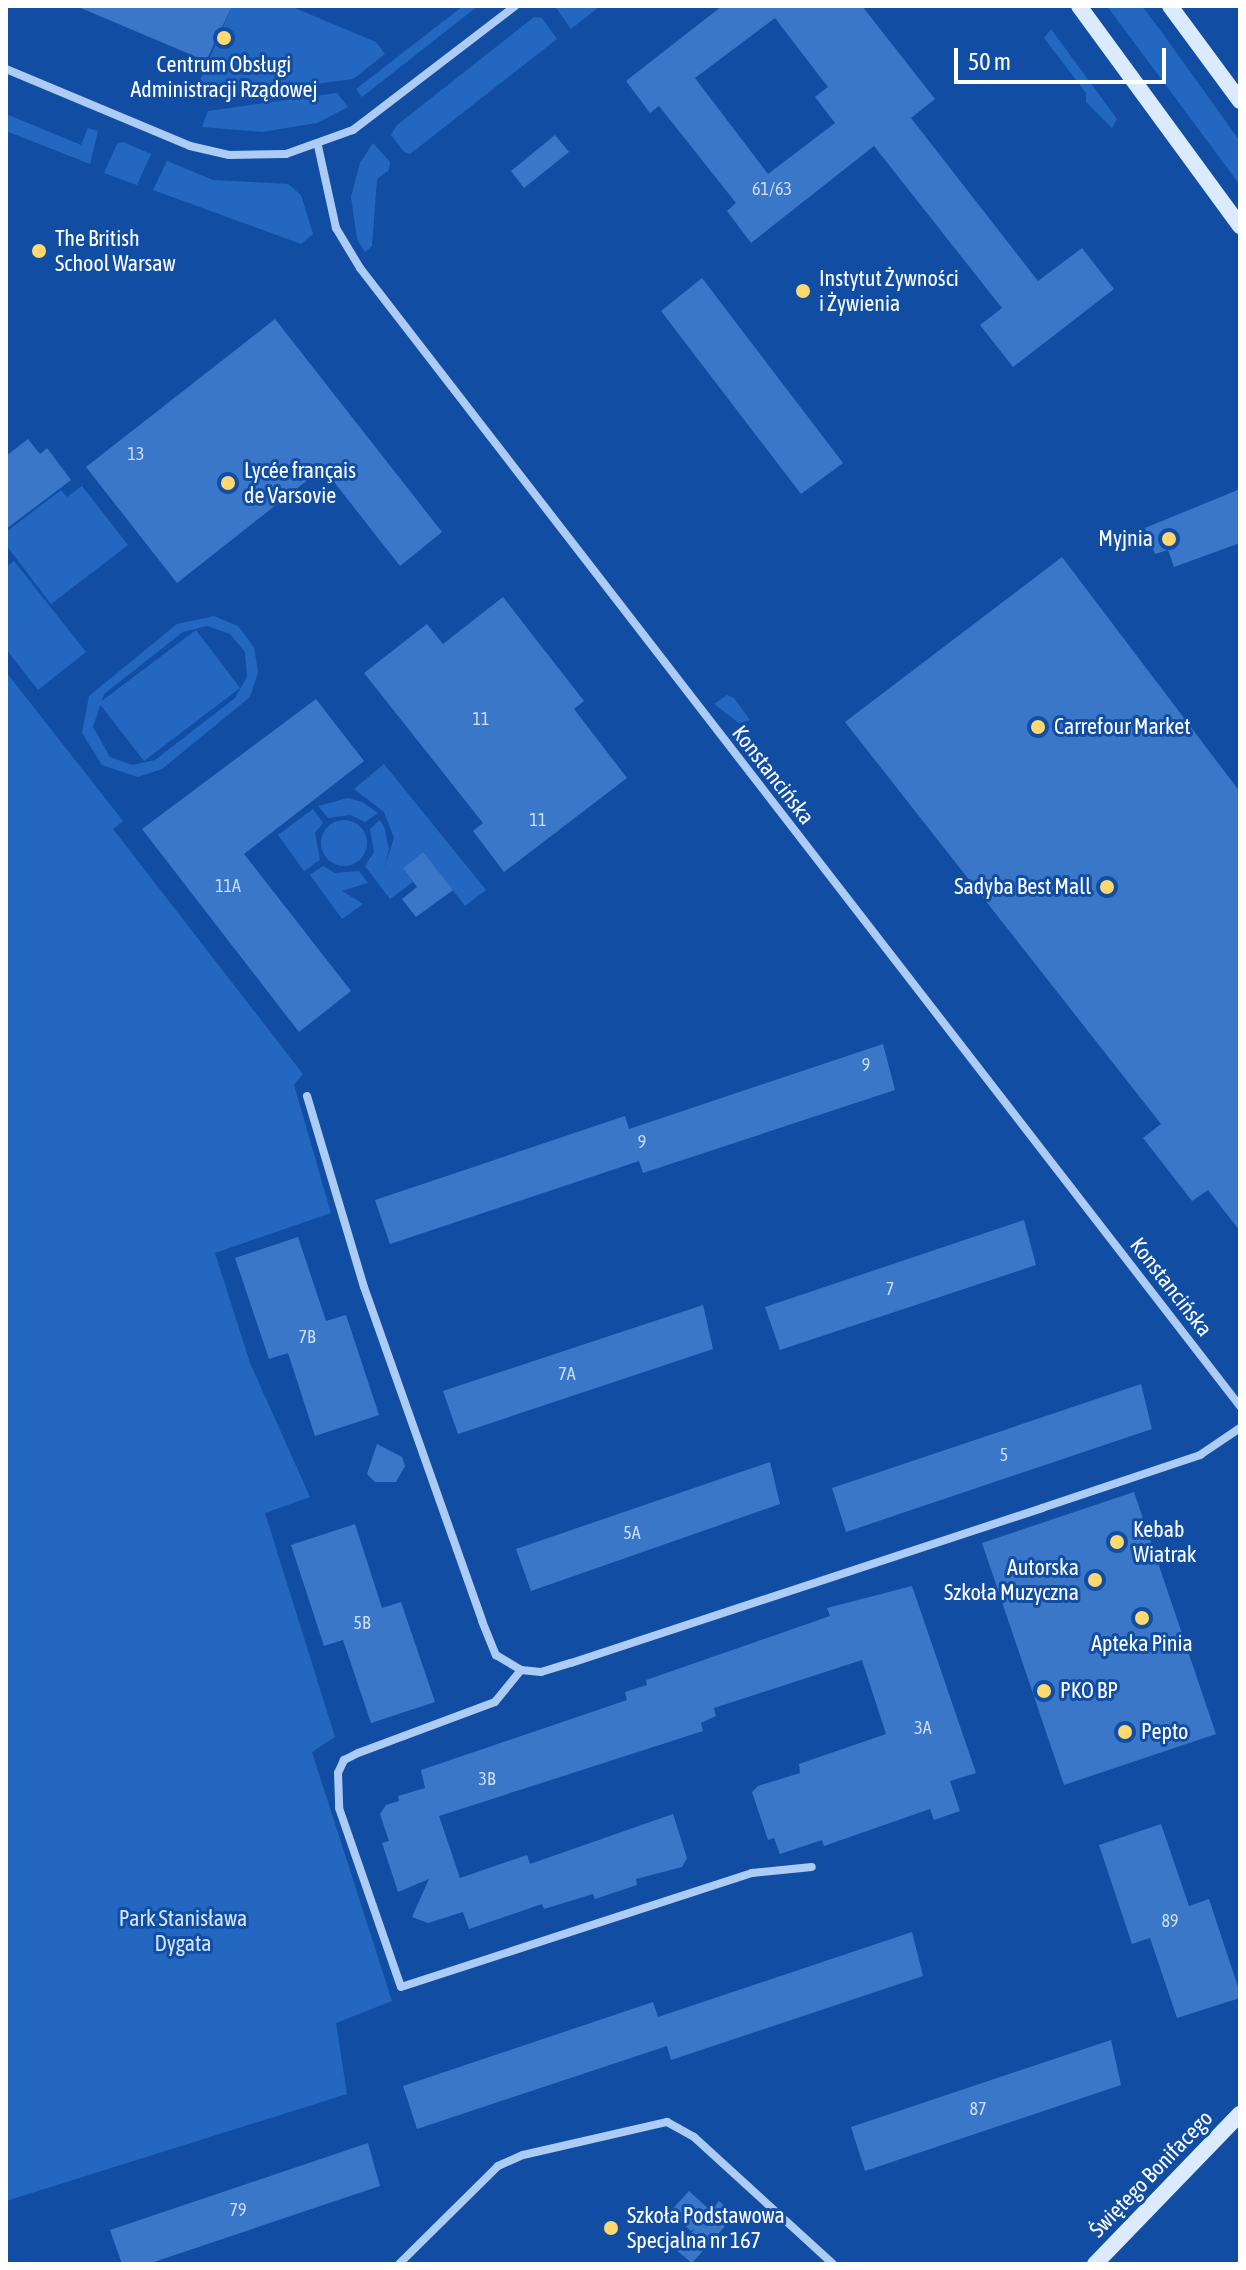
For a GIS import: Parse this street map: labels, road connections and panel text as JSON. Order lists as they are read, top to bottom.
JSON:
{
  "streets": {
    "main road": ["Świętego Bonifacego"],
    "street": ["Konstancińska"]
  },
  "parks": ["Park Stanisława Dygata"],
  "places": [
    "Centrum Obsługi Administracji Rządowej",
    "The British School Warsaw",
    "Instytut Żywności i Żywienia",
    "Lycée français de Varsovie",
    "Myjnia",
    "Carrefour Market",
    "Sadyba Best Mall",
    "Kebab Wiatrak",
    "Autorska Szkoła Muzyczna",
    "Apteka Pinia",
    "PKO BP",
    "Pepto",
    "Szkoła Podstawowa Specjalna nr 167"
  ],
  "house_numbers": [
    "61/63",
    "13",
    "11",
    "11",
    "11A",
    "9",
    "9",
    "7",
    "7B",
    "7A",
    "5",
    "5A",
    "5B",
    "3A",
    "3B",
    "89",
    "87",
    "79"
  ],
  "scale_bar": "50 m"
}
